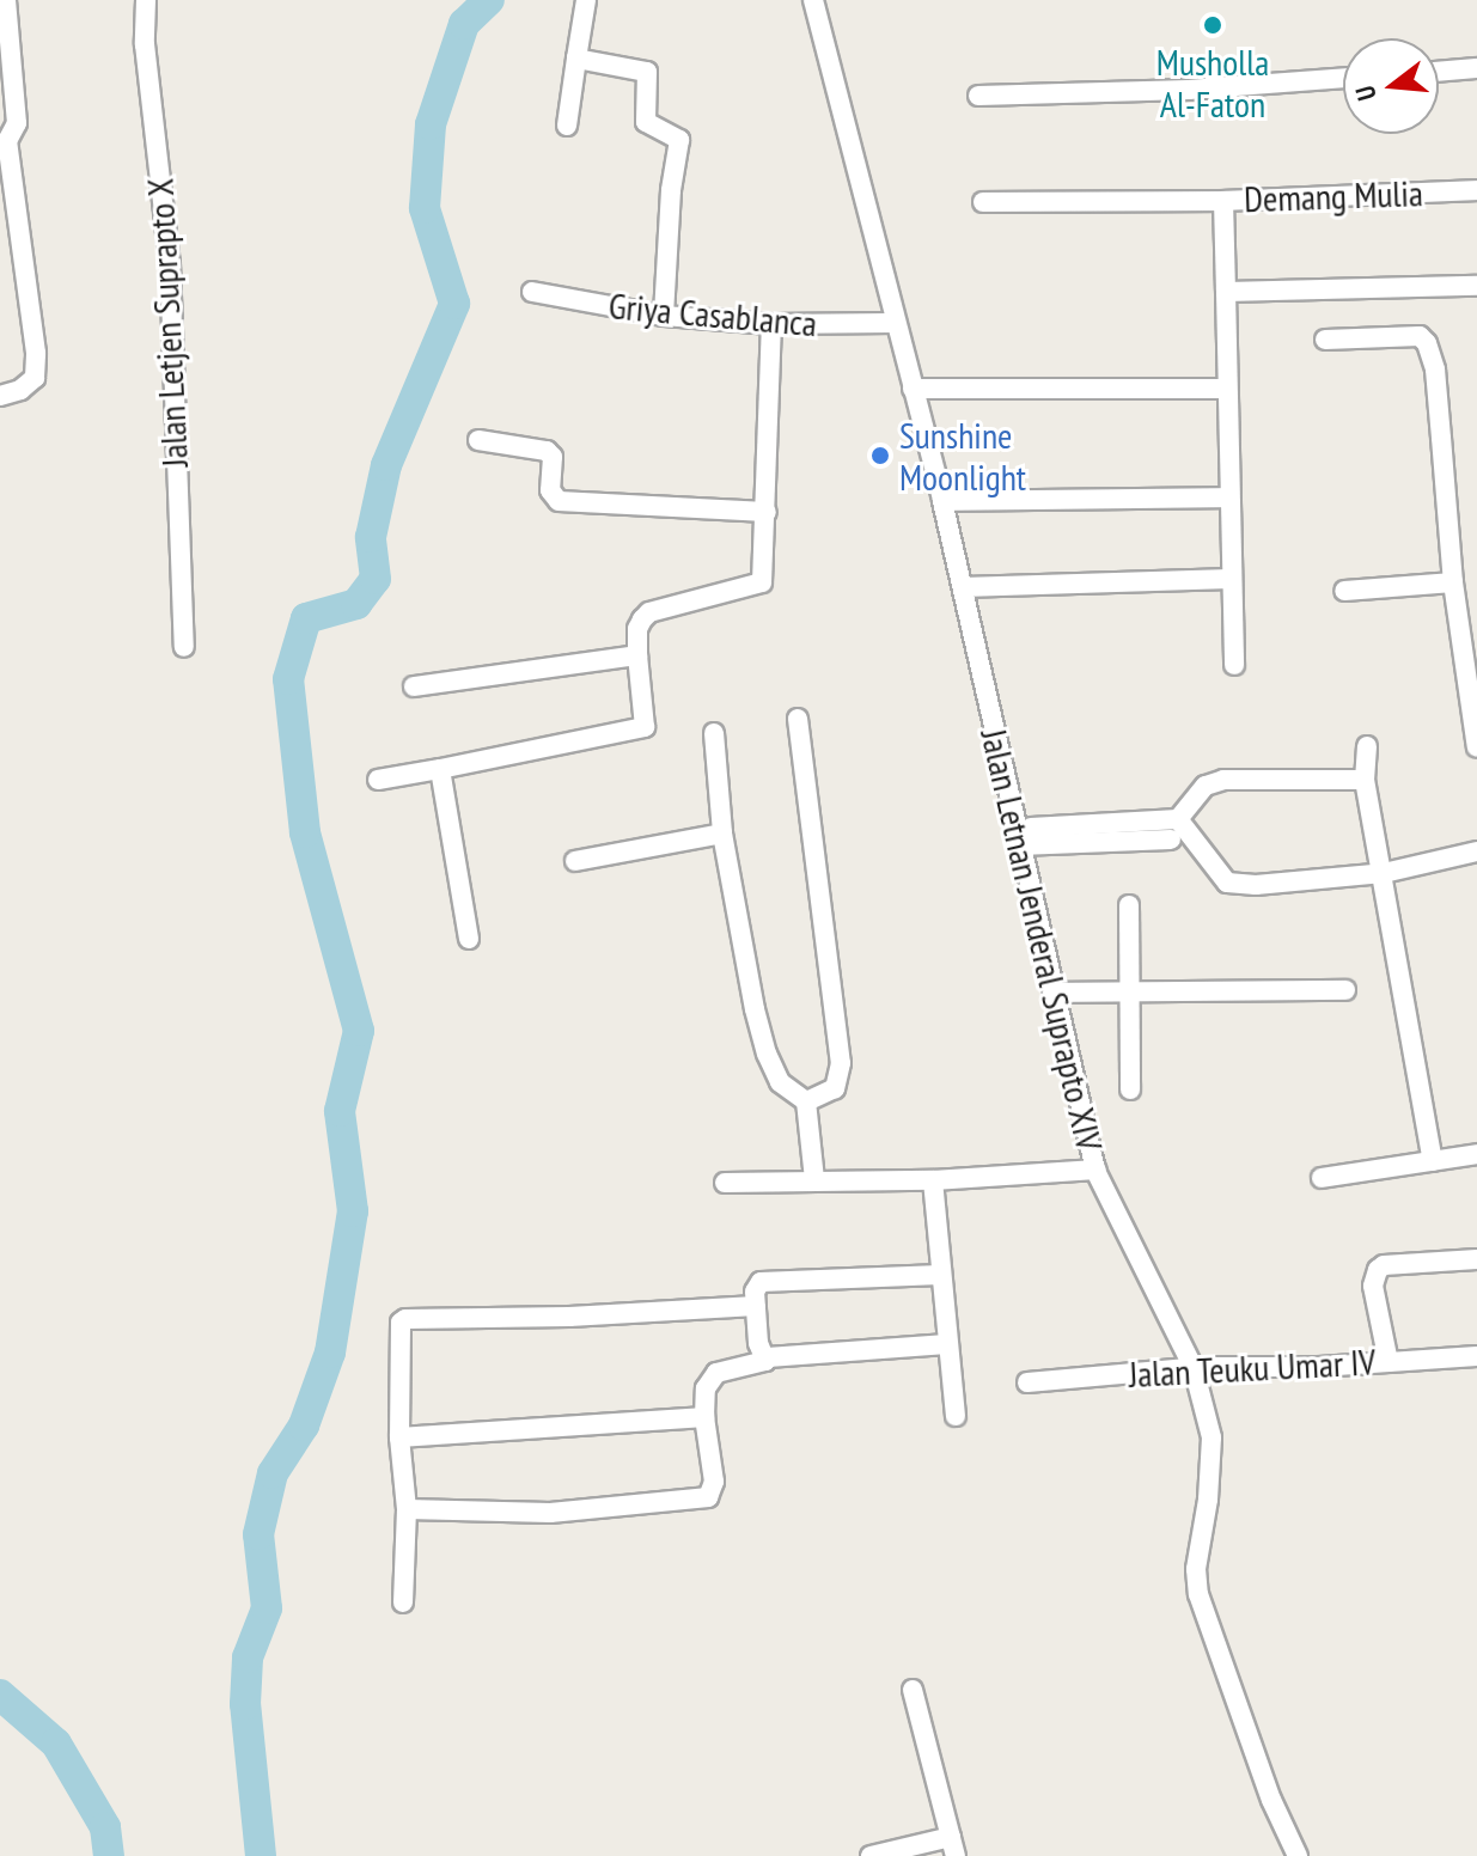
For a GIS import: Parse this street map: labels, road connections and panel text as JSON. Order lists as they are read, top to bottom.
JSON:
{
  "streets": {
    "street": [
      "Demang Mulia",
      "Griya Casablanca",
      "Jalan Letjen Suprapto X",
      "Jalan Letnan Jenderal Suprapto XIV",
      "Jalan Teuku Umar IV"
    ]
  },
  "crossings": [
    ["Griya Casablanca", "Jalan Letnan Jenderal Suprapto XIV"],
    ["Jalan Letnan Jenderal Suprapto XIV", "Jalan Teuku Umar IV"]
  ],
  "places": ["Musholla Al-Faton", "Sunshine Moonlight"],
  "north": "left"
}
